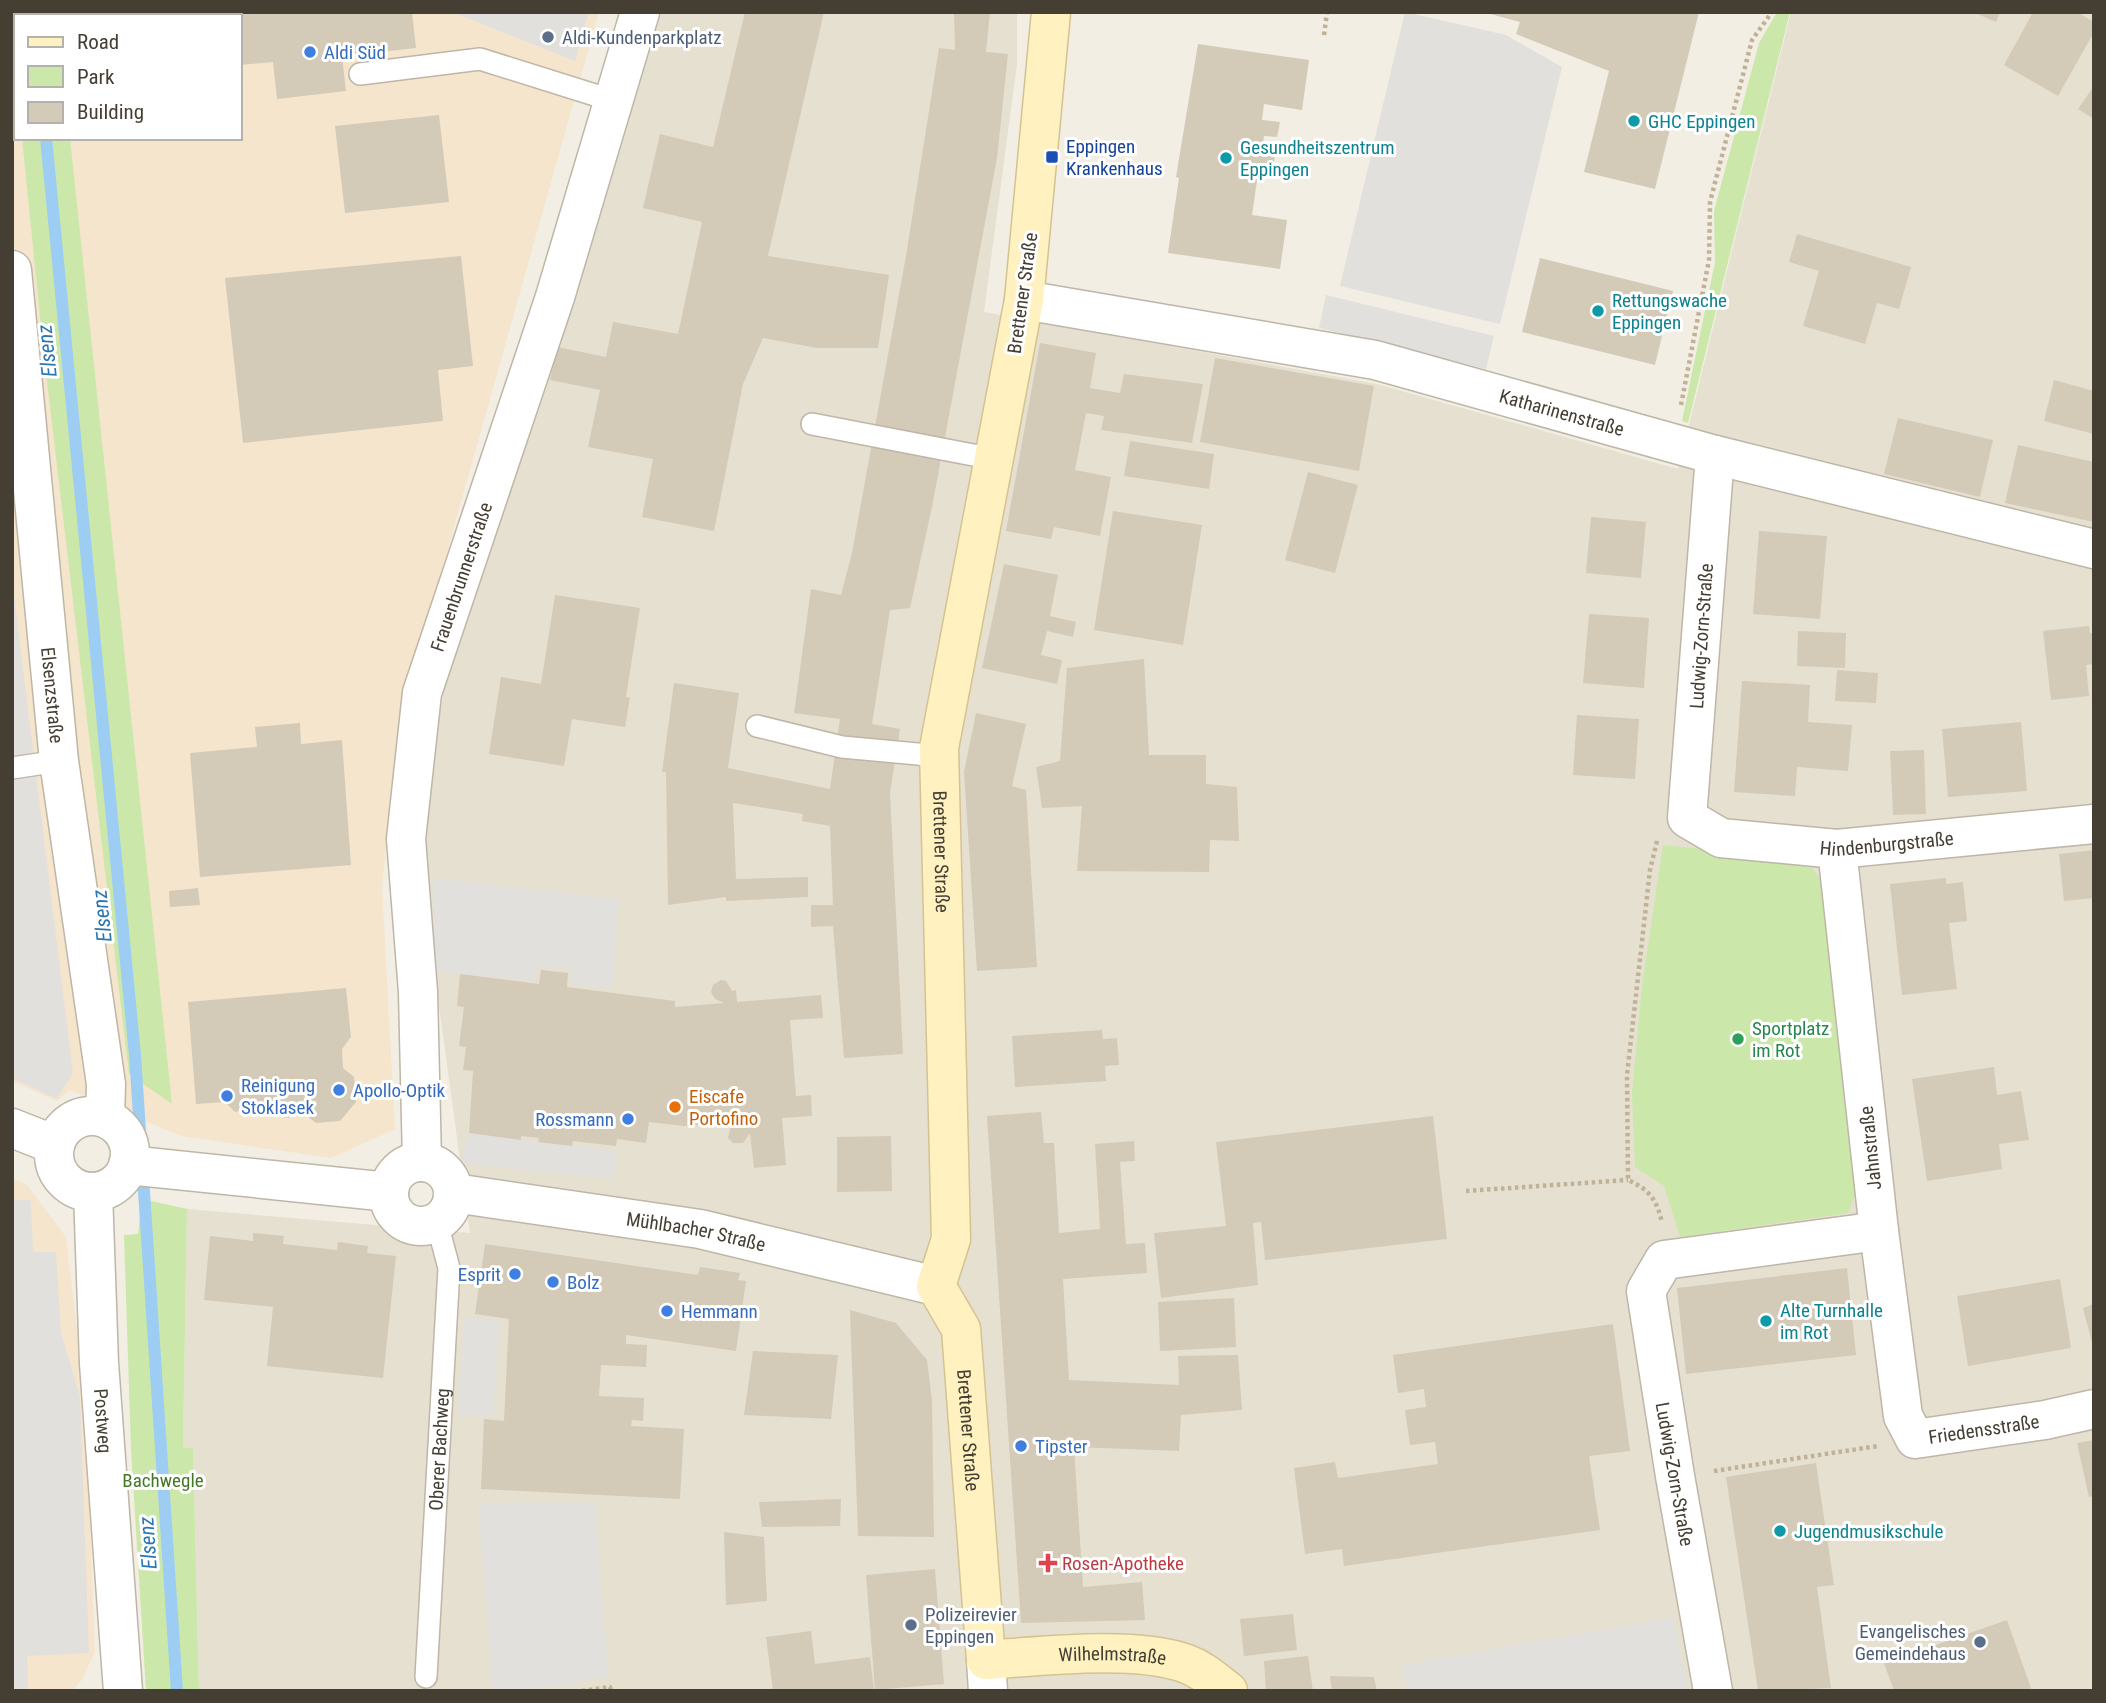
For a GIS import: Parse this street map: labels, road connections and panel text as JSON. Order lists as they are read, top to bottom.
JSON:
{
  "streets": {
    "street": [
      "Brettener Straße",
      "Katharinenstraße",
      "Frauenbrunnerstraße",
      "Ludwig-Zorn-Straße",
      "Elsenzstraße",
      "Hindenburgstraße",
      "Jahnstraße",
      "Mühlbacher Straße",
      "Postweg",
      "Friedensstraße",
      "Wilhelmstraße"
    ],
    "lane": ["Oberer Bachweg"]
  },
  "crossings": [
    ["Brettener Straße", "Katharinenstraße"],
    ["Brettener Straße", "Mühlbacher Straße"],
    ["Brettener Straße", "Wilhelmstraße"],
    ["Katharinenstraße", "Ludwig-Zorn-Straße"],
    ["Frauenbrunnerstraße", "Mühlbacher Straße"],
    ["Frauenbrunnerstraße", "Oberer Bachweg"],
    ["Ludwig-Zorn-Straße", "Hindenburgstraße"],
    ["Elsenzstraße", "Postweg"],
    ["Hindenburgstraße", "Jahnstraße"],
    ["Jahnstraße", "Friedensstraße"],
    ["Mühlbacher Straße", "Oberer Bachweg"]
  ],
  "water": ["Elsenz"],
  "parks": ["Bachwegle"],
  "places": {
    "other": [
      "Aldi-Kundenparkplatz",
      "Aldi Süd",
      "GHC Eppingen",
      "Gesundheitszentrum Eppingen",
      "Rettungswache Eppingen",
      "Sportplatz im Rot",
      "Apollo-Optik",
      "Reinigung Stoklasek",
      "Eiscafe Portofino",
      "Rossmann",
      "Esprit",
      "Bolz",
      "Hemmann",
      "Alte Turnhalle im Rot",
      "Tipster",
      "Jugendmusikschule",
      "Polizeirevier Eppingen",
      "Evangelisches Gemeindehaus"
    ],
    "transit": ["Eppingen Krankenhaus"],
    "health": ["Rosen-Apotheke"]
  },
  "legend": ["Road", "Park", "Building"]
}
